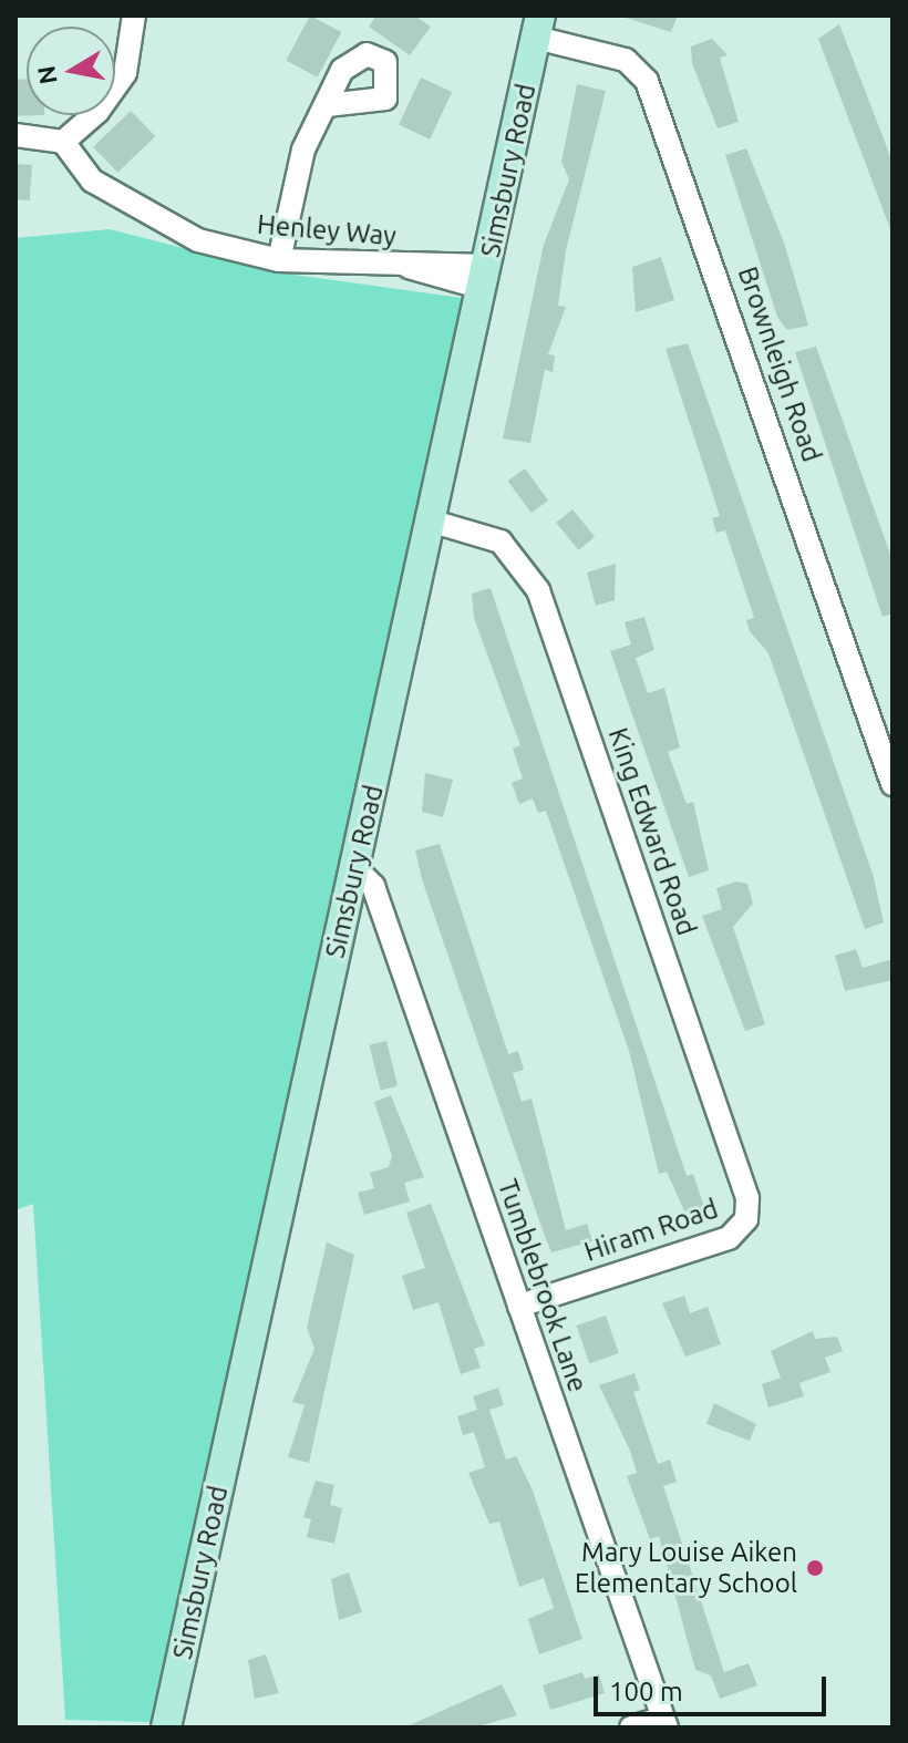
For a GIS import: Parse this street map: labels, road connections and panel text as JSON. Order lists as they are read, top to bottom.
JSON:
{
  "streets": {
    "main road": ["Simsbury Road"],
    "street": [
      "Henley Way",
      "Brownleigh Road",
      "King Edward Road",
      "Hiram Road",
      "Tumblebrook Lane"
    ]
  },
  "crossings": [
    ["Simsbury Road", "Henley Way"],
    ["Simsbury Road", "Brownleigh Road"],
    ["Simsbury Road", "King Edward Road"],
    ["Simsbury Road", "Tumblebrook Lane"],
    ["King Edward Road", "Hiram Road"],
    ["Hiram Road", "Tumblebrook Lane"]
  ],
  "places": ["Mary Louise Aiken Elementary School"],
  "scale_bar": "100 m",
  "north": "left"
}
